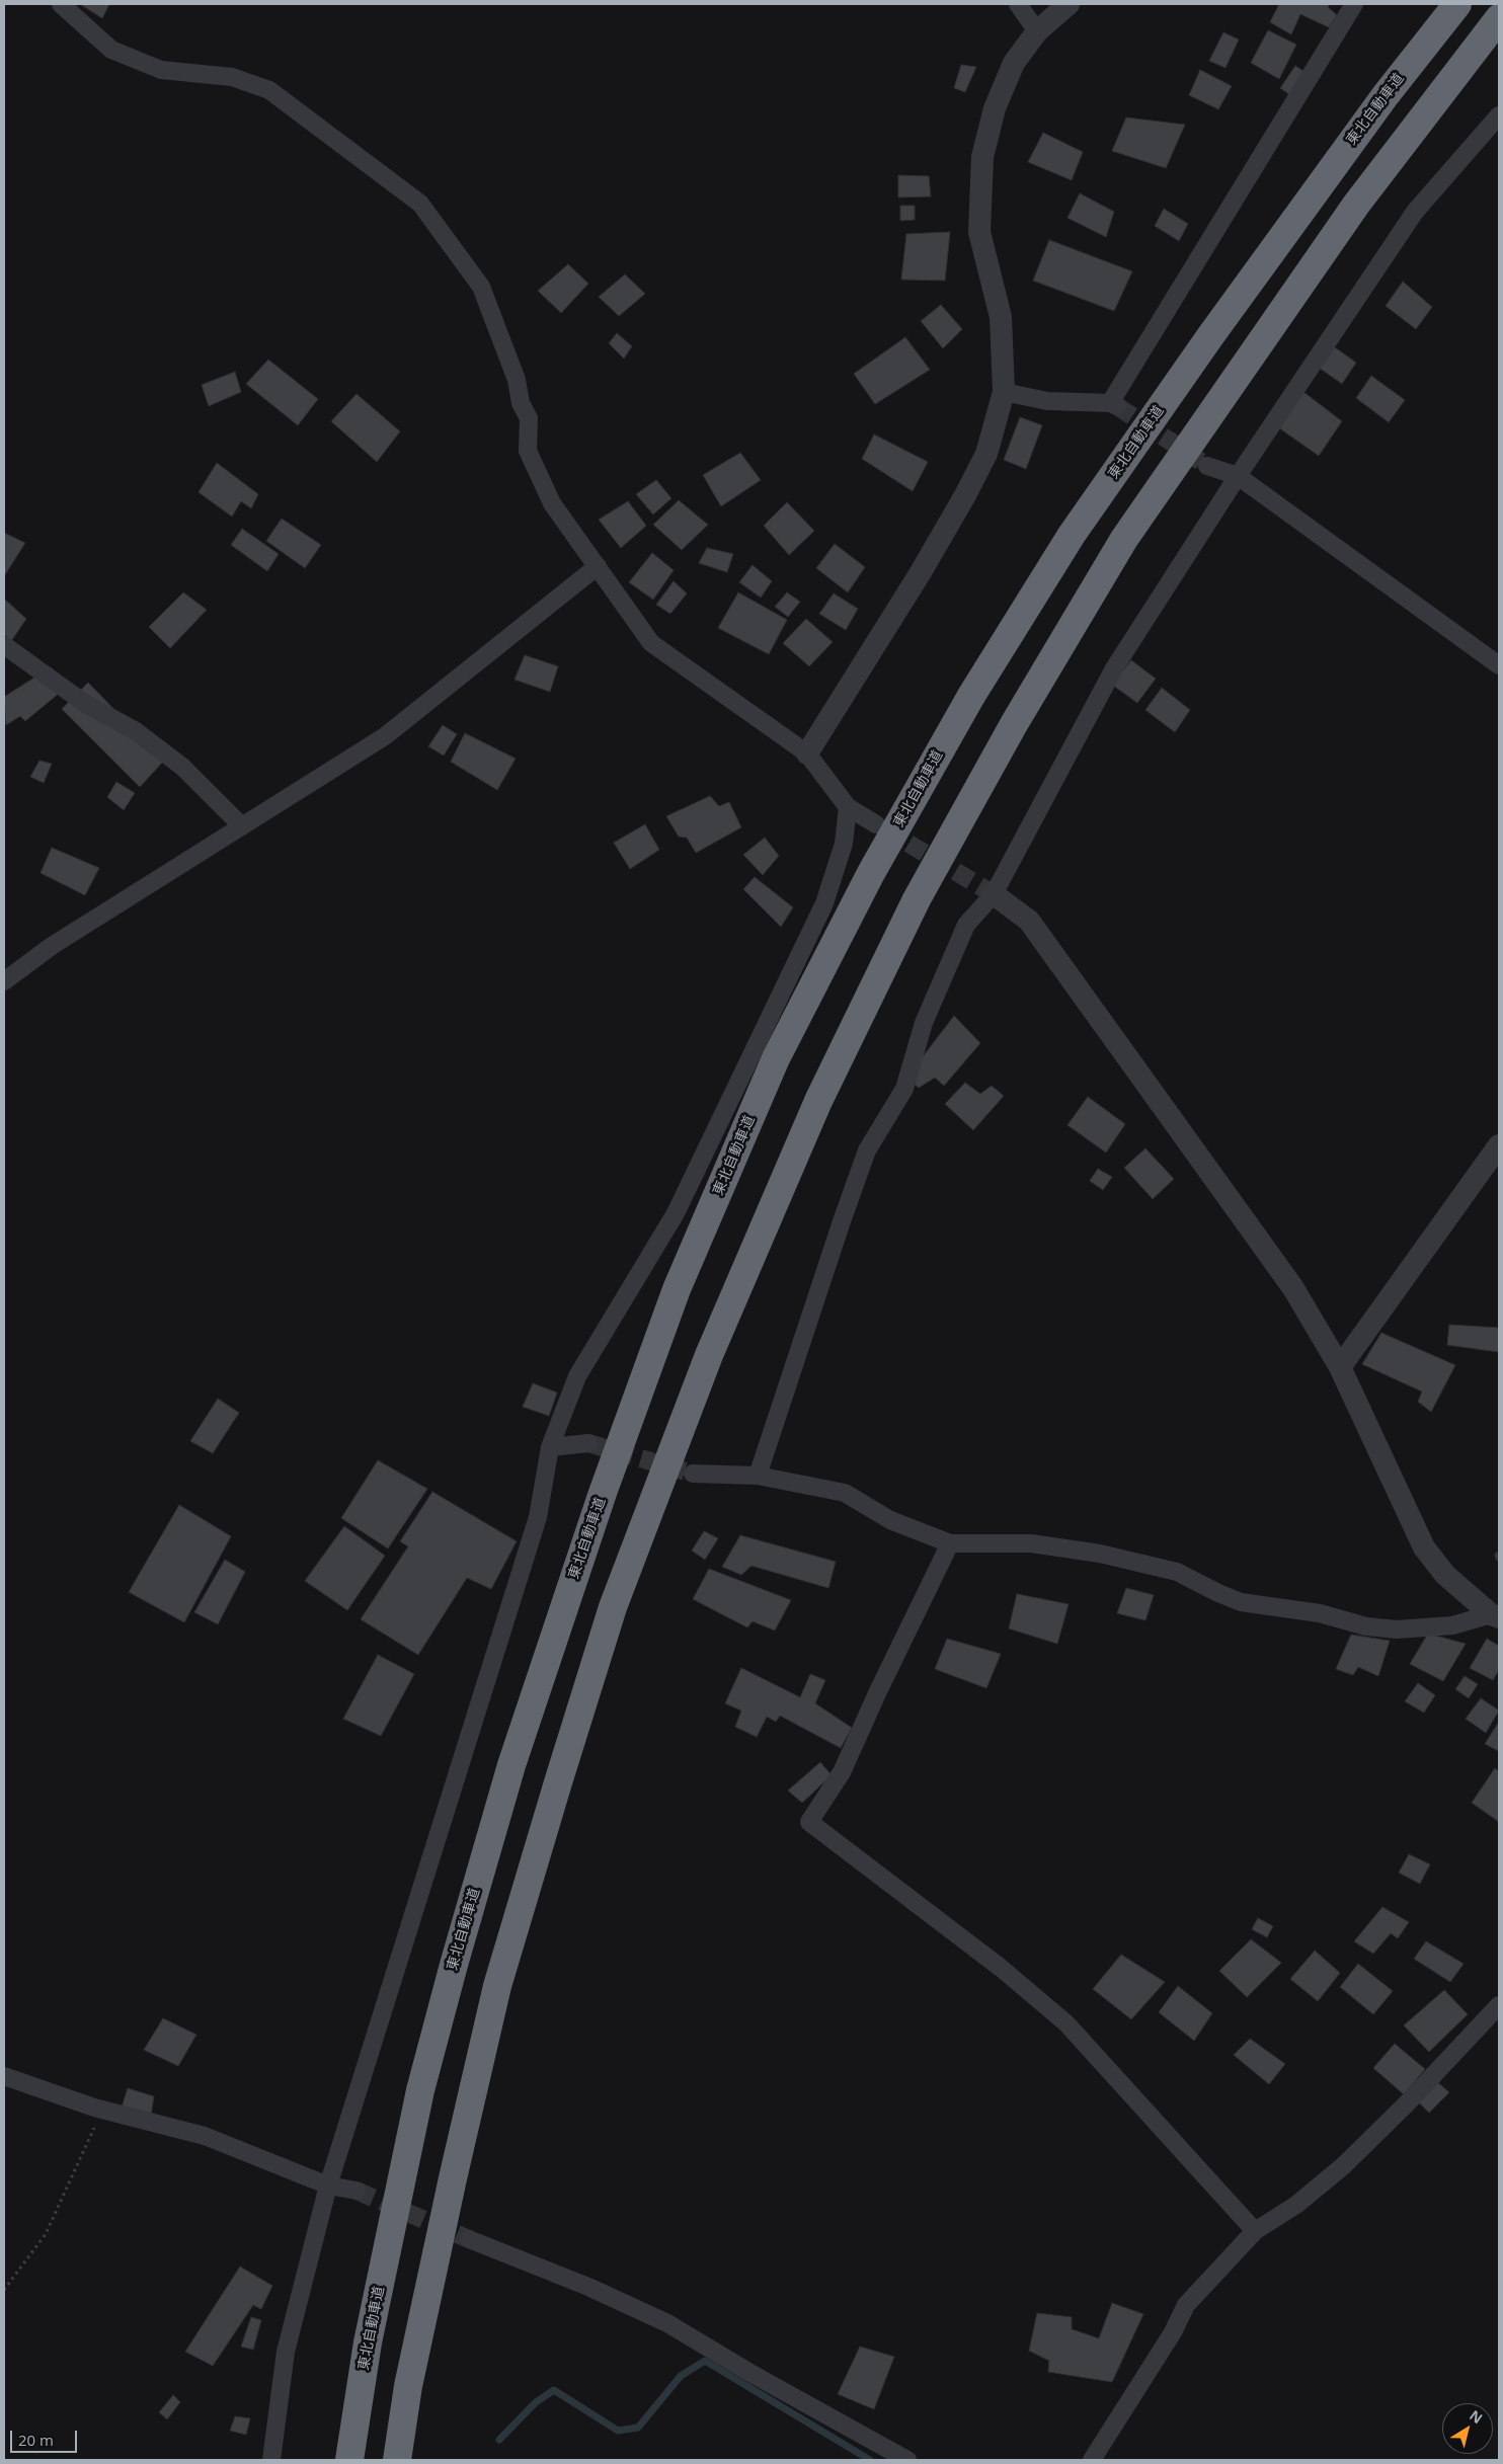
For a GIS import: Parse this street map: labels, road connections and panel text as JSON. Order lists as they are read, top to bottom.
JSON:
{
  "streets": {
    "highway": ["東北自動車道"]
  },
  "scale_bar": "20 m",
  "north": "top right"
}
